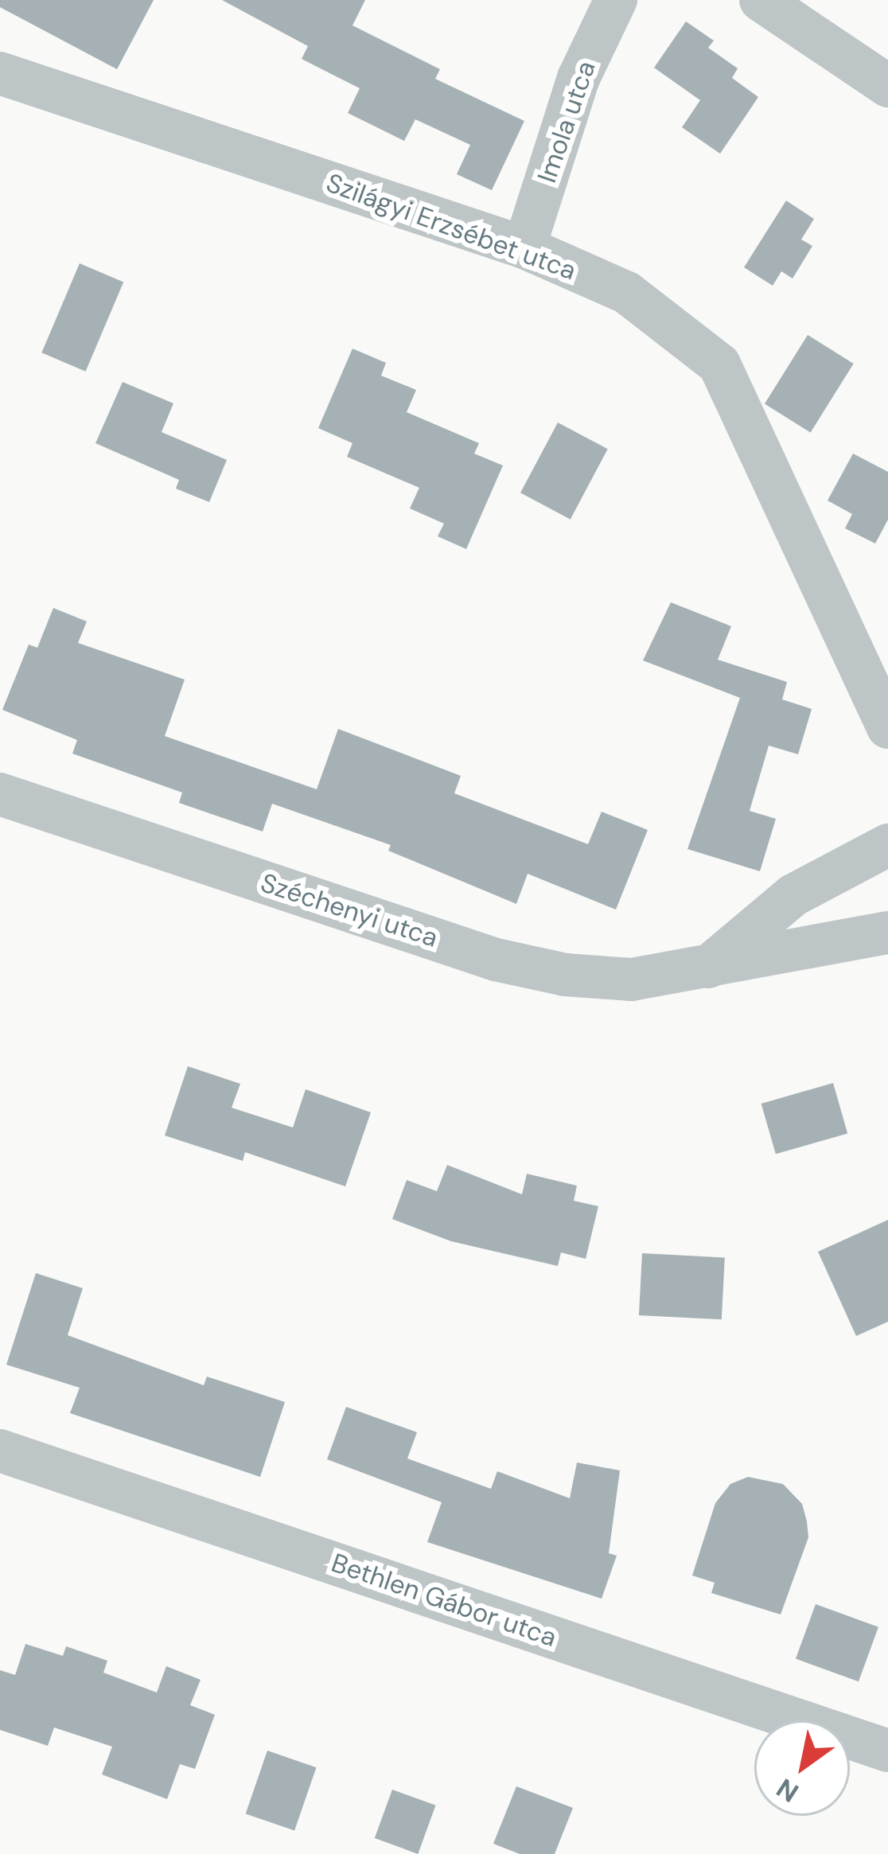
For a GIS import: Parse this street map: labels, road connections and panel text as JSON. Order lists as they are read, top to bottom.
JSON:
{
  "streets": {
    "street": [
      "Imola utca",
      "Szilágyi Erzsébet utca",
      "Széchenyi utca",
      "Bethlen Gábor utca"
    ]
  },
  "crossings": [
    ["Imola utca", "Szilágyi Erzsébet utca"]
  ],
  "north": "bottom left"
}
